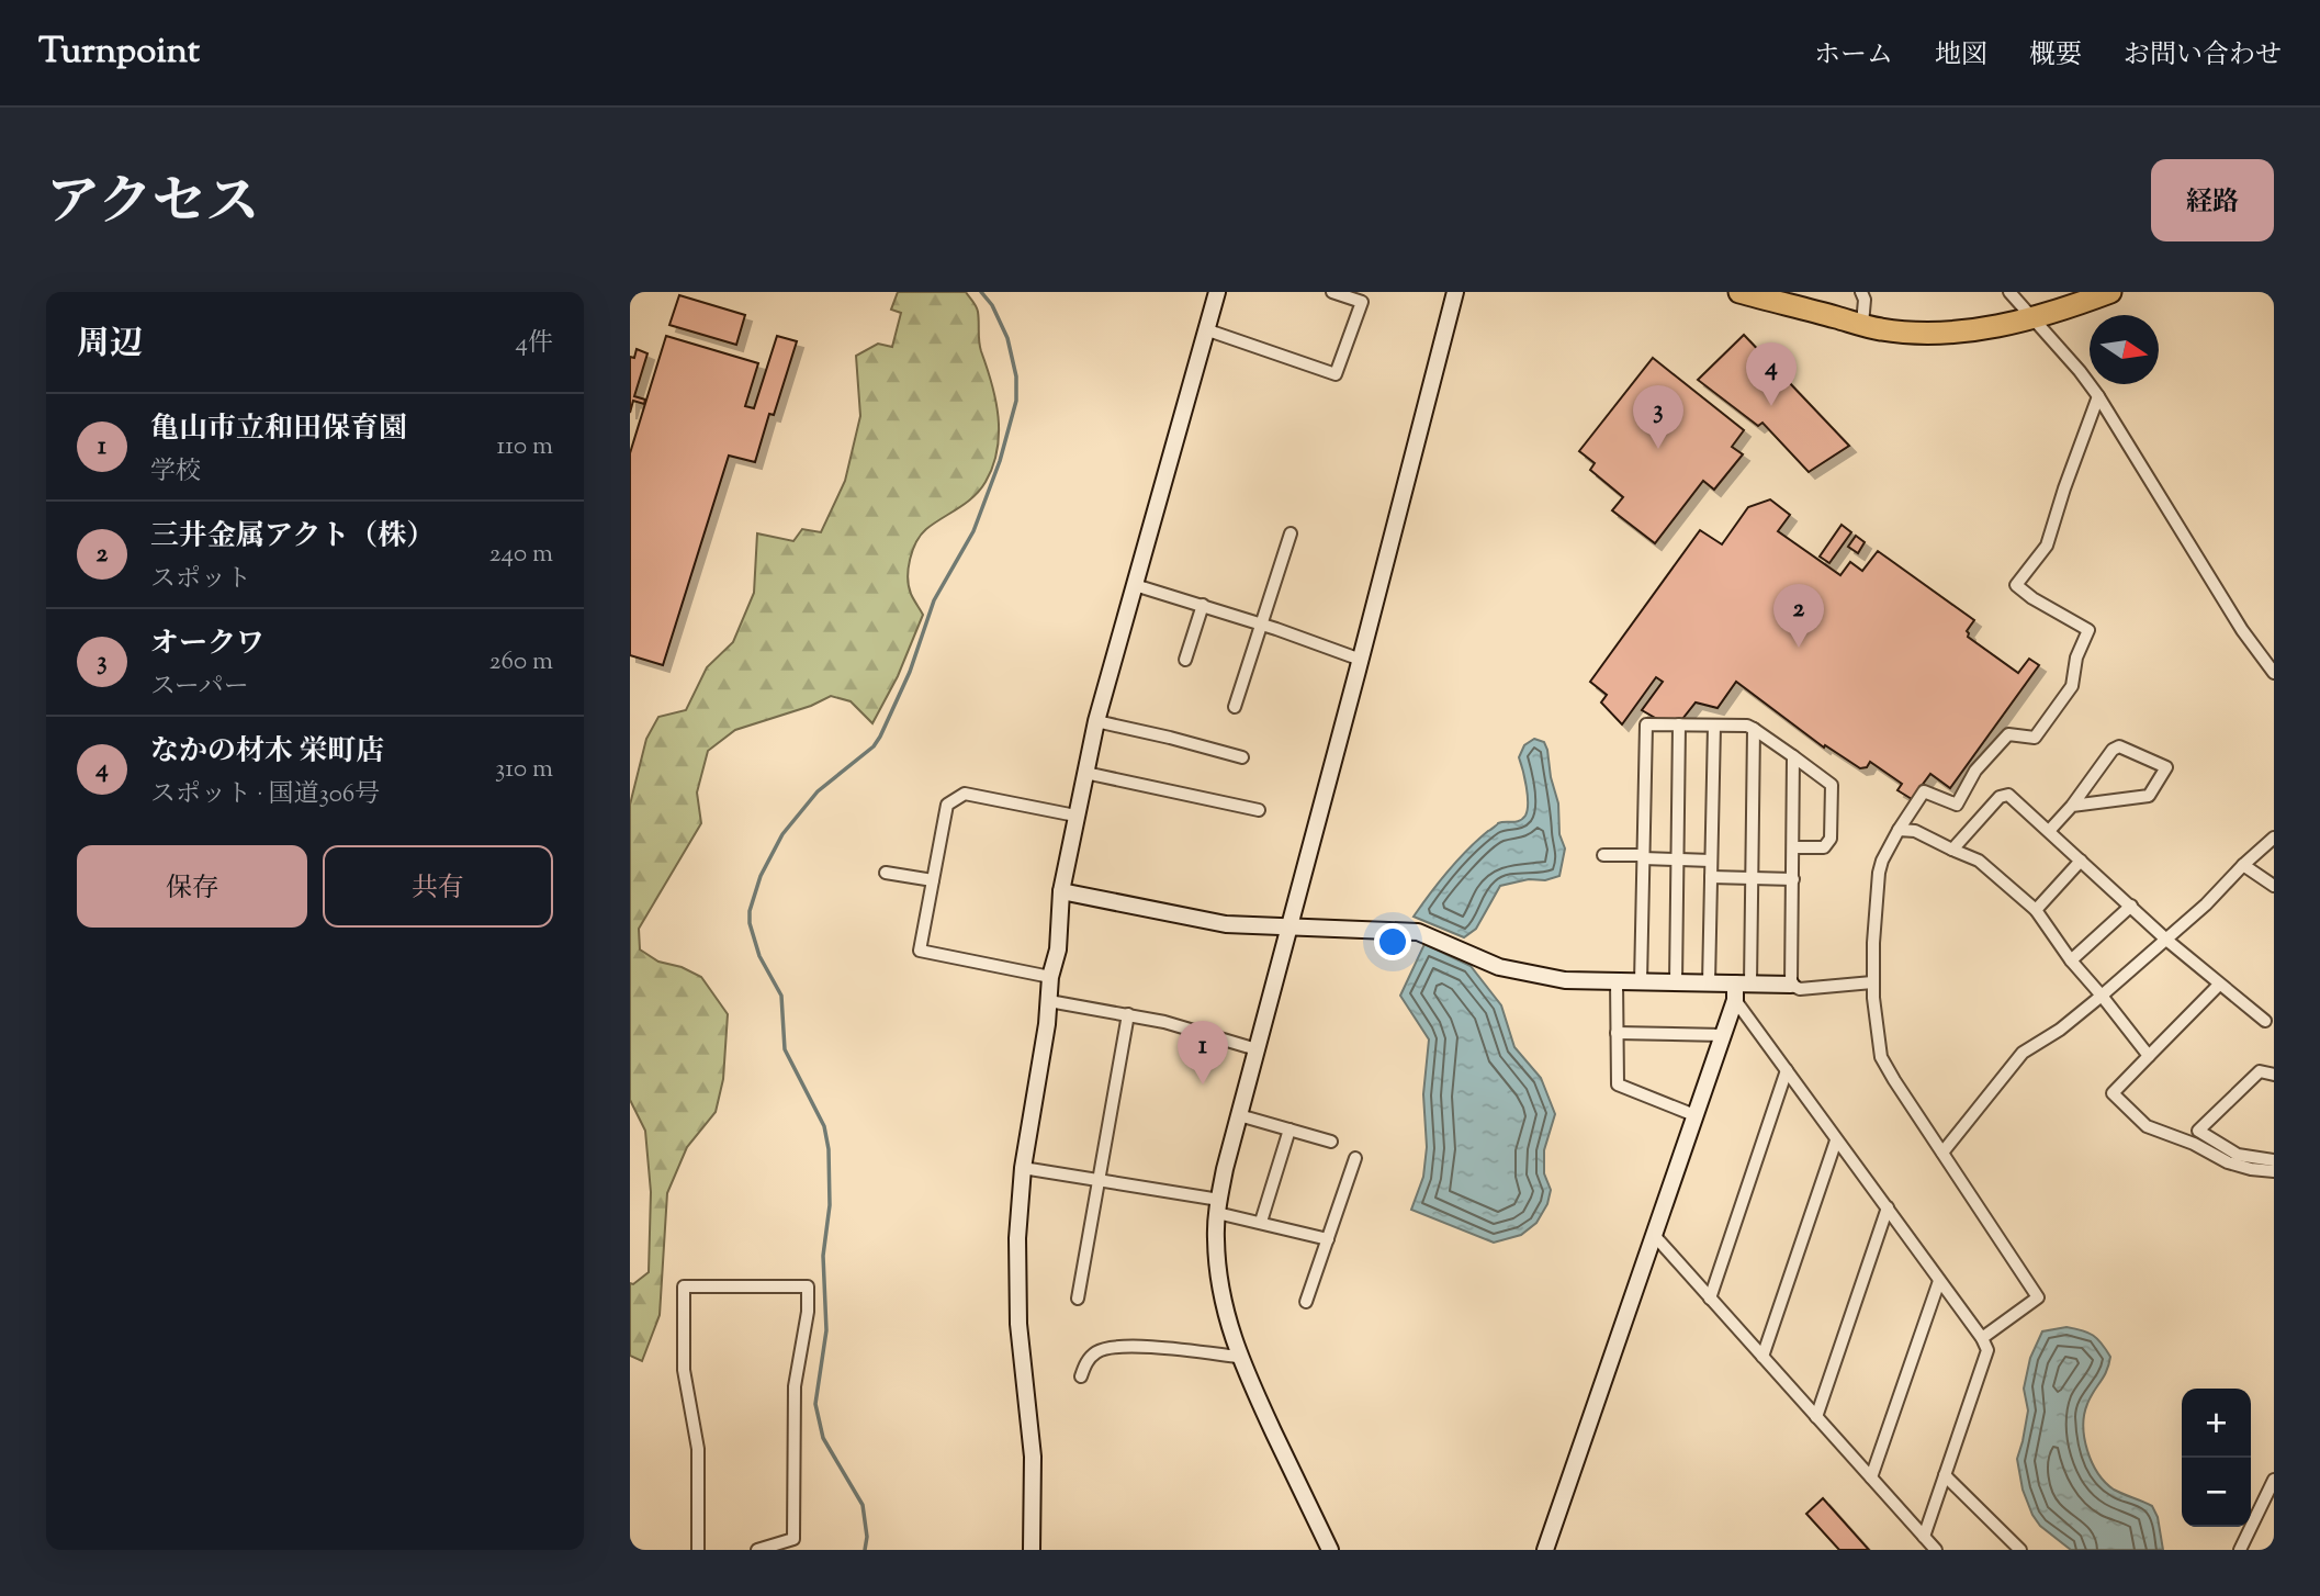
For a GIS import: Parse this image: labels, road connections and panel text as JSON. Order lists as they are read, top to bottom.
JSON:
{
  "north": "right",
  "page": {
    "header": "Turnpoint",
    "nav": [
      "ホーム",
      "地図",
      "概要",
      "お問い合わせ"
    ],
    "title": "アクセス",
    "buttons": [
      "経路",
      ["保存", "共有"]
    ],
    "heading": ["周辺", "4件"],
    "pins": [
      "4",
      "3",
      "2",
      "1"
    ],
    "list": [
      {
        "mark": "1",
        "name": "亀山市立和田保育園",
        "note": "学校",
        "value": "110 m"
      },
      {
        "mark": "2",
        "name": "三井金属アクト（株）",
        "note": "スポット",
        "value": "240 m"
      },
      {
        "mark": "3",
        "name": "オークワ",
        "note": "スーパー",
        "value": "260 m"
      },
      {
        "mark": "4",
        "name": "なかの材木 栄町店",
        "note": "スポット · 国道306号",
        "value": "310 m"
      }
    ],
    "map_buttons": ["+", "−"]
  }
}
